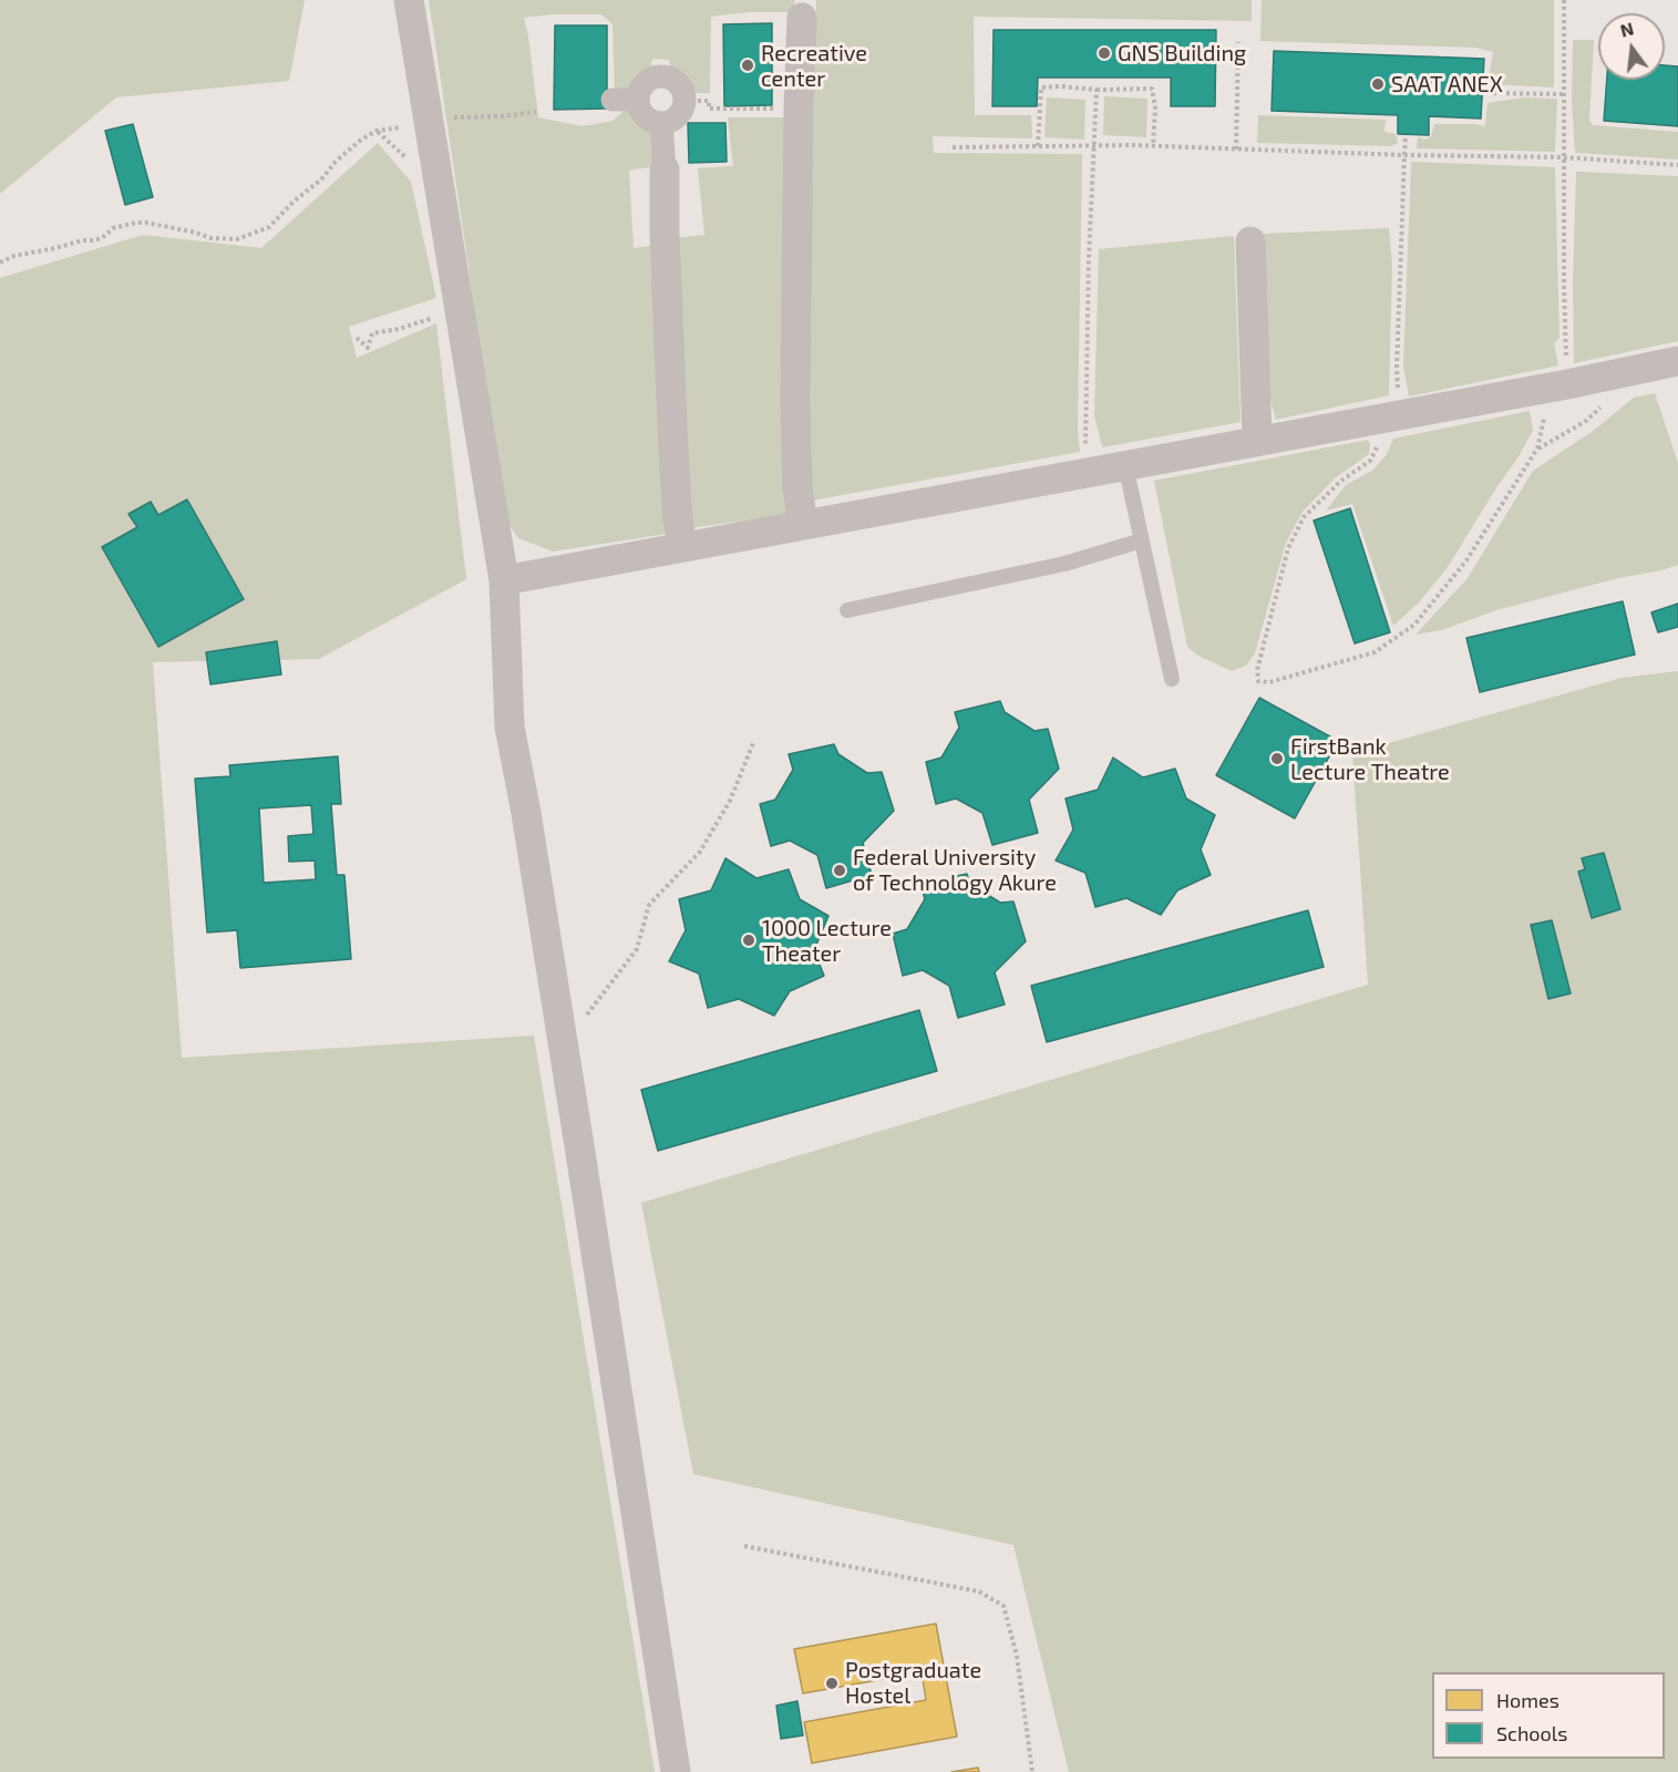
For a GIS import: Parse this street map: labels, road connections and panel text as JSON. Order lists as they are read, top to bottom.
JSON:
{
  "places": [
    "GNS Building",
    "Recreative center",
    "SAAT ANEX",
    "FirstBank Lecture Theatre",
    "Federal University of Technology Akure",
    "1000 Lecture Theater",
    "Postgraduate Hostel"
  ],
  "legend": ["Homes", "Schools"],
  "north": "top"
}
